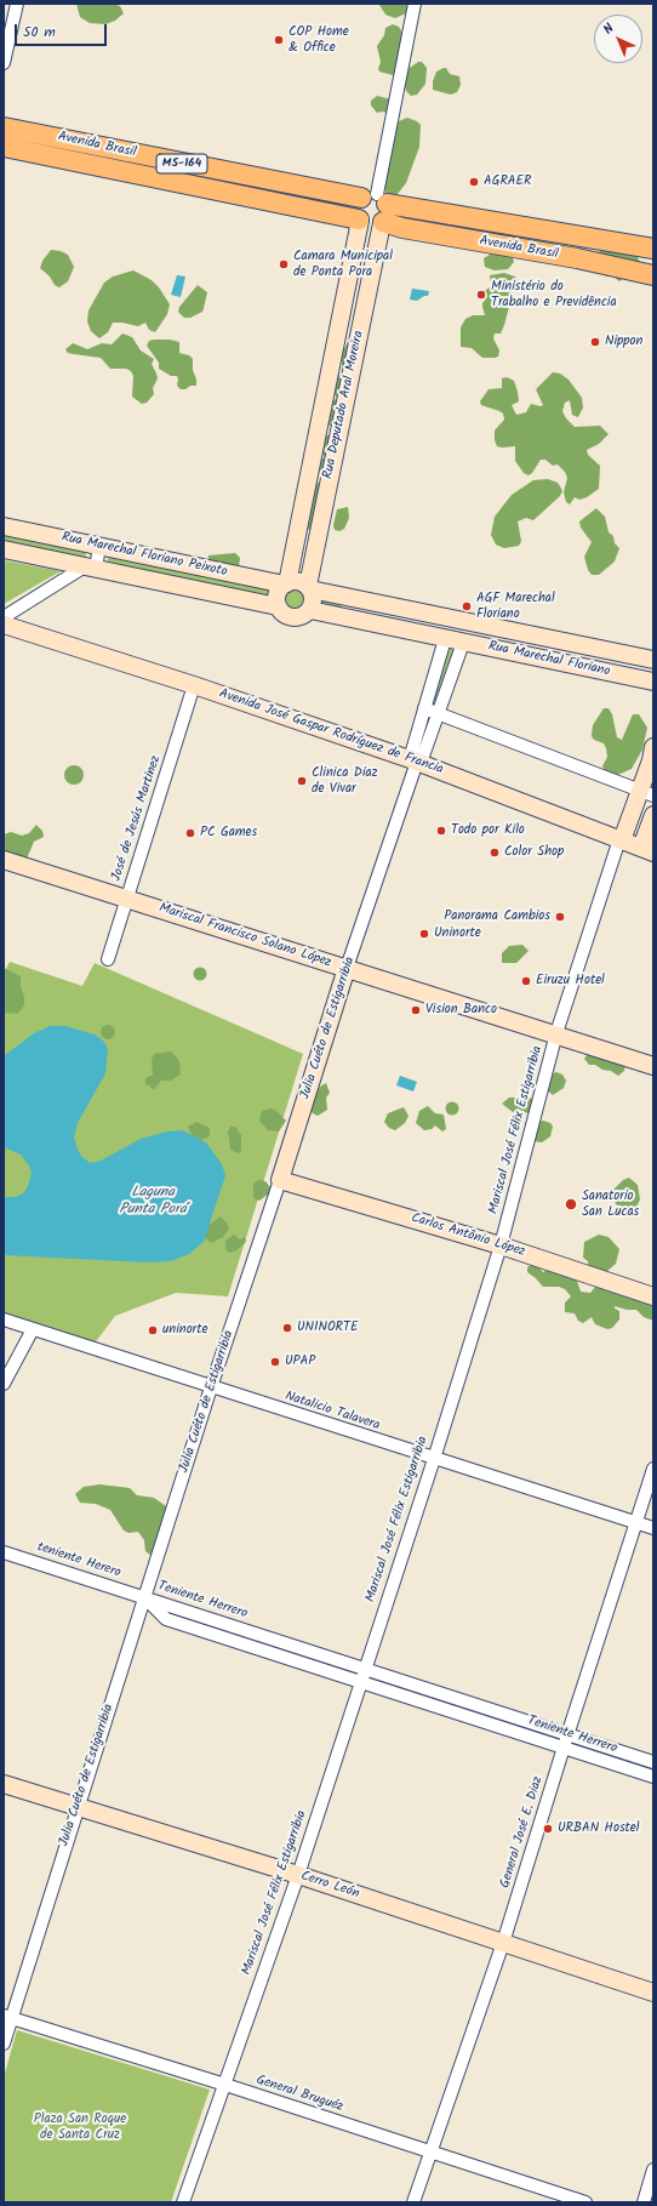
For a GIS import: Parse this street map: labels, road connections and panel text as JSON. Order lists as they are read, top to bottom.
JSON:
{
  "streets": {
    "main road": [
      "Avenida Brasil",
      "MS-164",
      "Rua Deputado Aral Moreira",
      "Rua Marechal Floriano Peixoto",
      "Rua Marechal Floriano",
      "Avenida José Gaspar Rodríguez de Francia",
      "Mariscal Francisco Solano López",
      "Julia Cuéto de Estigarribia",
      "Carlos Antônio López",
      "Cerro León"
    ],
    "street": [
      "José de Jesús Martinez",
      "Mariscal José Félix Estigarribia",
      "Natalicio Talavera",
      "teniente Herero",
      "Teniente Herrero",
      "General José E. Diaz",
      "General Bruguéz"
    ]
  },
  "crossings": [
    ["Avenida Brasil", "Rua Deputado Aral Moreira"],
    ["Rua Deputado Aral Moreira", "Rua Marechal Floriano Peixoto"],
    ["Rua Marechal Floriano", "Julia Cuéto de Estigarribia"],
    ["Avenida José Gaspar Rodríguez de Francia", "José de Jesús Martinez"],
    ["Avenida José Gaspar Rodríguez de Francia", "Julia Cuéto de Estigarribia"],
    ["Avenida José Gaspar Rodríguez de Francia", "Mariscal José Félix Estigarribia"],
    ["José de Jesús Martinez", "Mariscal Francisco Solano López"],
    ["Mariscal Francisco Solano López", "Julia Cuéto de Estigarribia"],
    ["Mariscal Francisco Solano López", "Mariscal José Félix Estigarribia"],
    ["Julia Cuéto de Estigarribia", "Carlos Antônio López"],
    ["Julia Cuéto de Estigarribia", "Natalicio Talavera"],
    ["Julia Cuéto de Estigarribia", "teniente Herero"],
    ["Julia Cuéto de Estigarribia", "Teniente Herrero"],
    ["Julia Cuéto de Estigarribia", "Cerro León"],
    ["Julia Cuéto de Estigarribia", "General Bruguéz"],
    ["Mariscal José Félix Estigarribia", "Carlos Antônio López"],
    ["Mariscal José Félix Estigarribia", "Natalicio Talavera"],
    ["Mariscal José Félix Estigarribia", "Teniente Herrero"],
    ["Mariscal José Félix Estigarribia", "Cerro León"],
    ["Mariscal José Félix Estigarribia", "General Bruguéz"],
    ["Natalicio Talavera", "General José E. Diaz"],
    ["teniente Herero", "Teniente Herrero"],
    ["Teniente Herrero", "General José E. Diaz"],
    ["General José E. Diaz", "Cerro León"],
    ["General José E. Diaz", "General Bruguéz"]
  ],
  "water": ["Laguna Punta Porá"],
  "parks": ["Plaza San Roque de Santa Cruz"],
  "places": [
    "COP Home & Office",
    "AGRAER",
    "Camara Municipal de Ponta Pora",
    "Ministério do Trabalho e Previdência",
    "Nippon",
    "AGF Marechal Floriano",
    "Clinica Diaz de Vivar",
    "Todo por Kilo",
    "PC Games",
    "Color Shop",
    "Panorama Cambios",
    "Uninorte",
    "Eiruzu Hotel",
    "Vision Banco",
    "Sanatorio San Lucas",
    "UNINORTE",
    "uninorte",
    "UPAP",
    "URBAN Hostel"
  ],
  "scale_bar": "50 m",
  "north": "top left"
}
